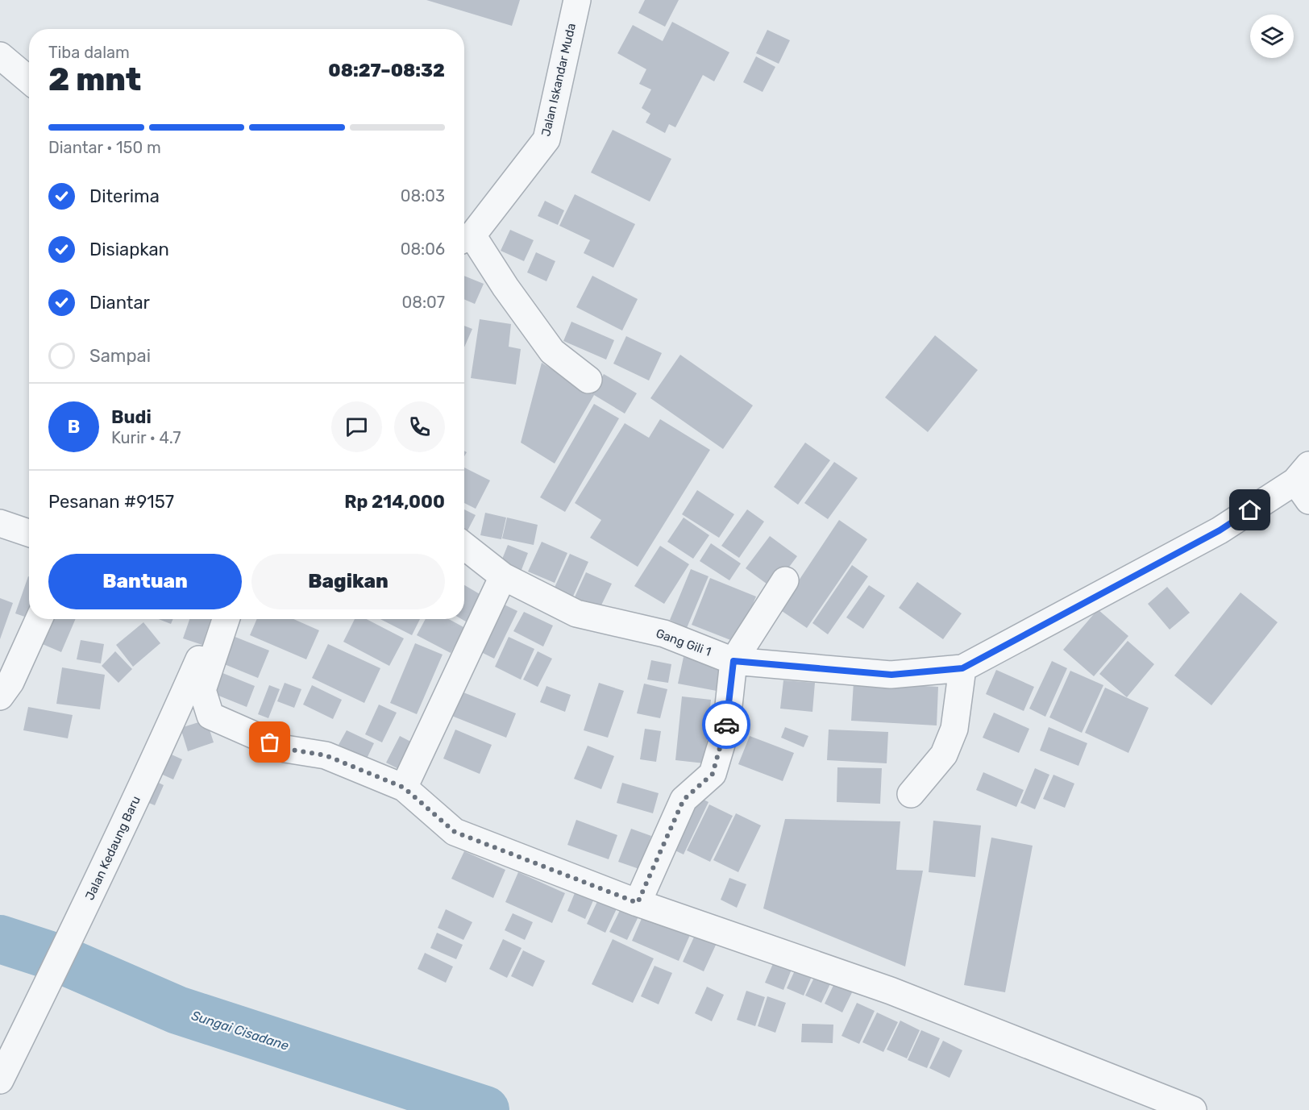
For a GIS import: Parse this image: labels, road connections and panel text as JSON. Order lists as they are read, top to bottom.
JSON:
{
  "streets": {
    "street": ["Jalan Iskandar Muda", "Gang Gili 1", "Jalan Kedaung Baru"]
  },
  "water": ["Sungai Cisadane"],
  "page": {
    "heading": ["2 mnt", "Tiba dalam", "08:27–08:32"],
    "panel": [
      "Budi",
      "Kurir · 4.7",
      "Pesanan #9157",
      "Rp 214,000"
    ],
    "bar": "Diantar · 150 m",
    "list": [
      ["Diterima", "08:03"],
      ["Disiapkan", "08:06"],
      ["Diantar", "08:07"],
      "Sampai"
    ],
    "round": "B",
    "buttons": ["Bantuan", "Bagikan"]
  }
}
